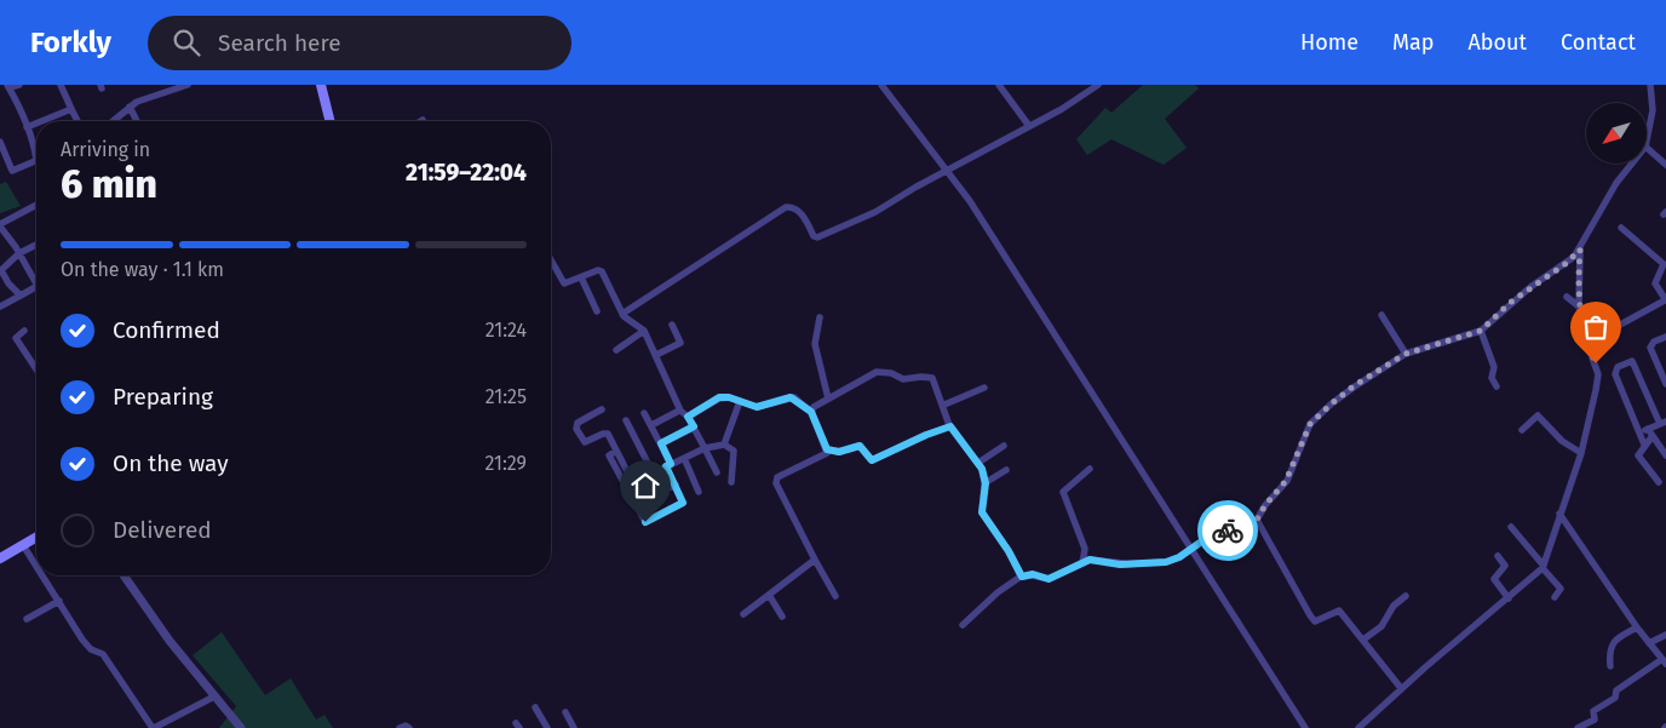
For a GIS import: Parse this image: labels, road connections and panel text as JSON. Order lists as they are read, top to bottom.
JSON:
{
  "north": "bottom left",
  "page": {
    "header": "Forkly",
    "search": "Search here",
    "nav": [
      "Home",
      "Map",
      "About",
      "Contact"
    ],
    "heading": ["6 min", "Arriving in", "21:59–22:04"],
    "bar": "On the way · 1.1 km",
    "list": [
      ["Confirmed", "21:24"],
      ["Preparing", "21:25"],
      ["On the way", "21:29"],
      "Delivered"
    ]
  }
}
